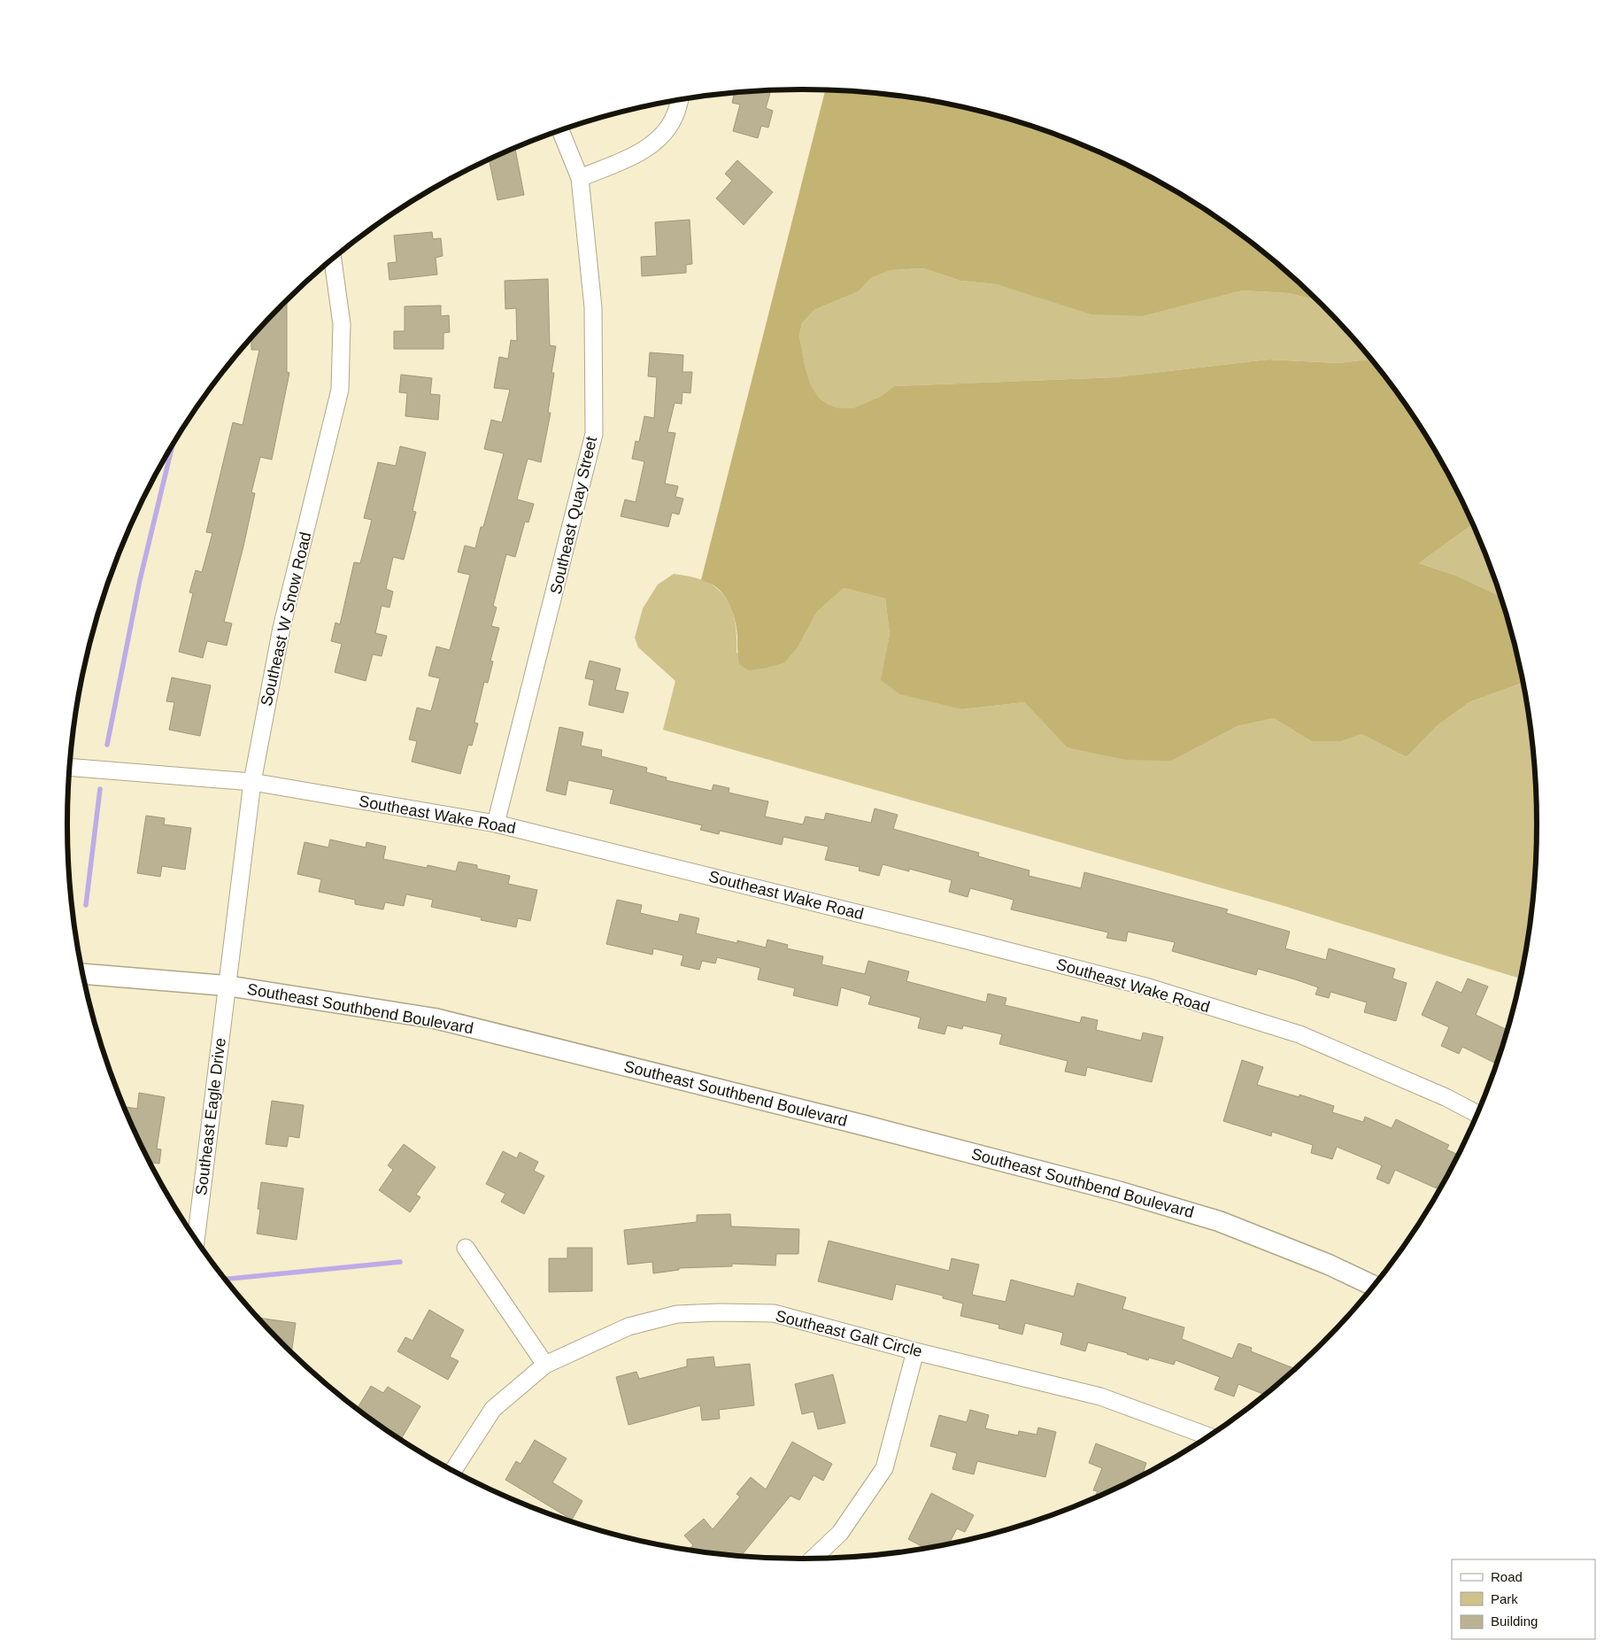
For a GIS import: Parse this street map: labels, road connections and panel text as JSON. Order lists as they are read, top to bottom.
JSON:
{
  "streets": {
    "street": [
      "Southeast Quay Street",
      "Southeast W Snow Road",
      "Southeast Wake Road",
      "Southeast Southbend Boulevard",
      "Southeast Eagle Drive",
      "Southeast Galt Circle"
    ]
  },
  "crossings": [
    ["Southeast Quay Street", "Southeast Wake Road"],
    ["Southeast W Snow Road", "Southeast Wake Road"],
    ["Southeast W Snow Road", "Southeast Southbend Boulevard"],
    ["Southeast W Snow Road", "Southeast Eagle Drive"],
    ["Southeast Southbend Boulevard", "Southeast Eagle Drive"]
  ],
  "legend": ["Road", "Park", "Building"]
}
